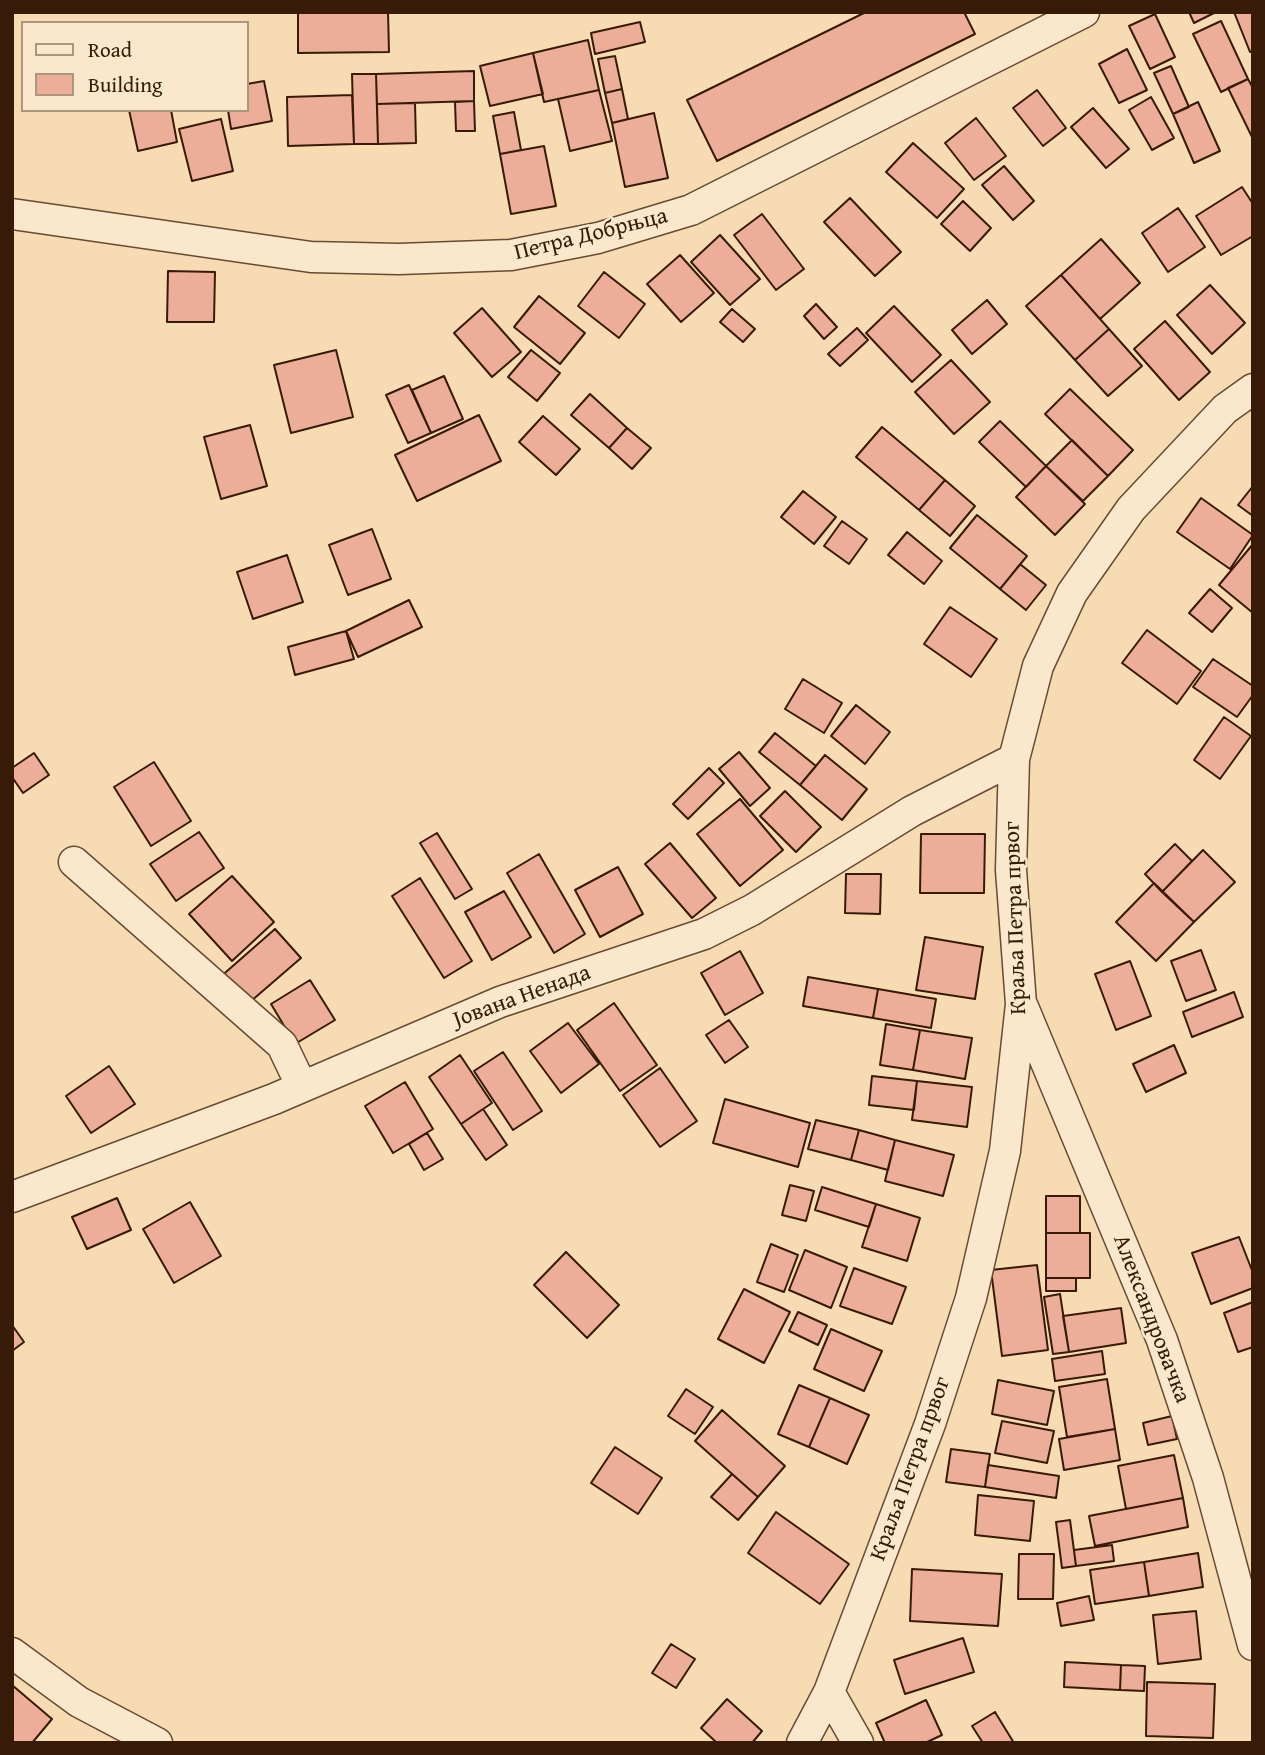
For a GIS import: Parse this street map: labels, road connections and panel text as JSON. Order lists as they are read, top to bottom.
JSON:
{
  "streets": {
    "street": [
      "Петра Добрњца",
      "Краља Петра првог",
      "Јована Ненада",
      "Александровачка"
    ]
  },
  "crossings": [
    ["Краља Петра првог", "Јована Ненада"],
    ["Краља Петра првог", "Александровачка"]
  ],
  "legend": ["Road", "Building"]
}
